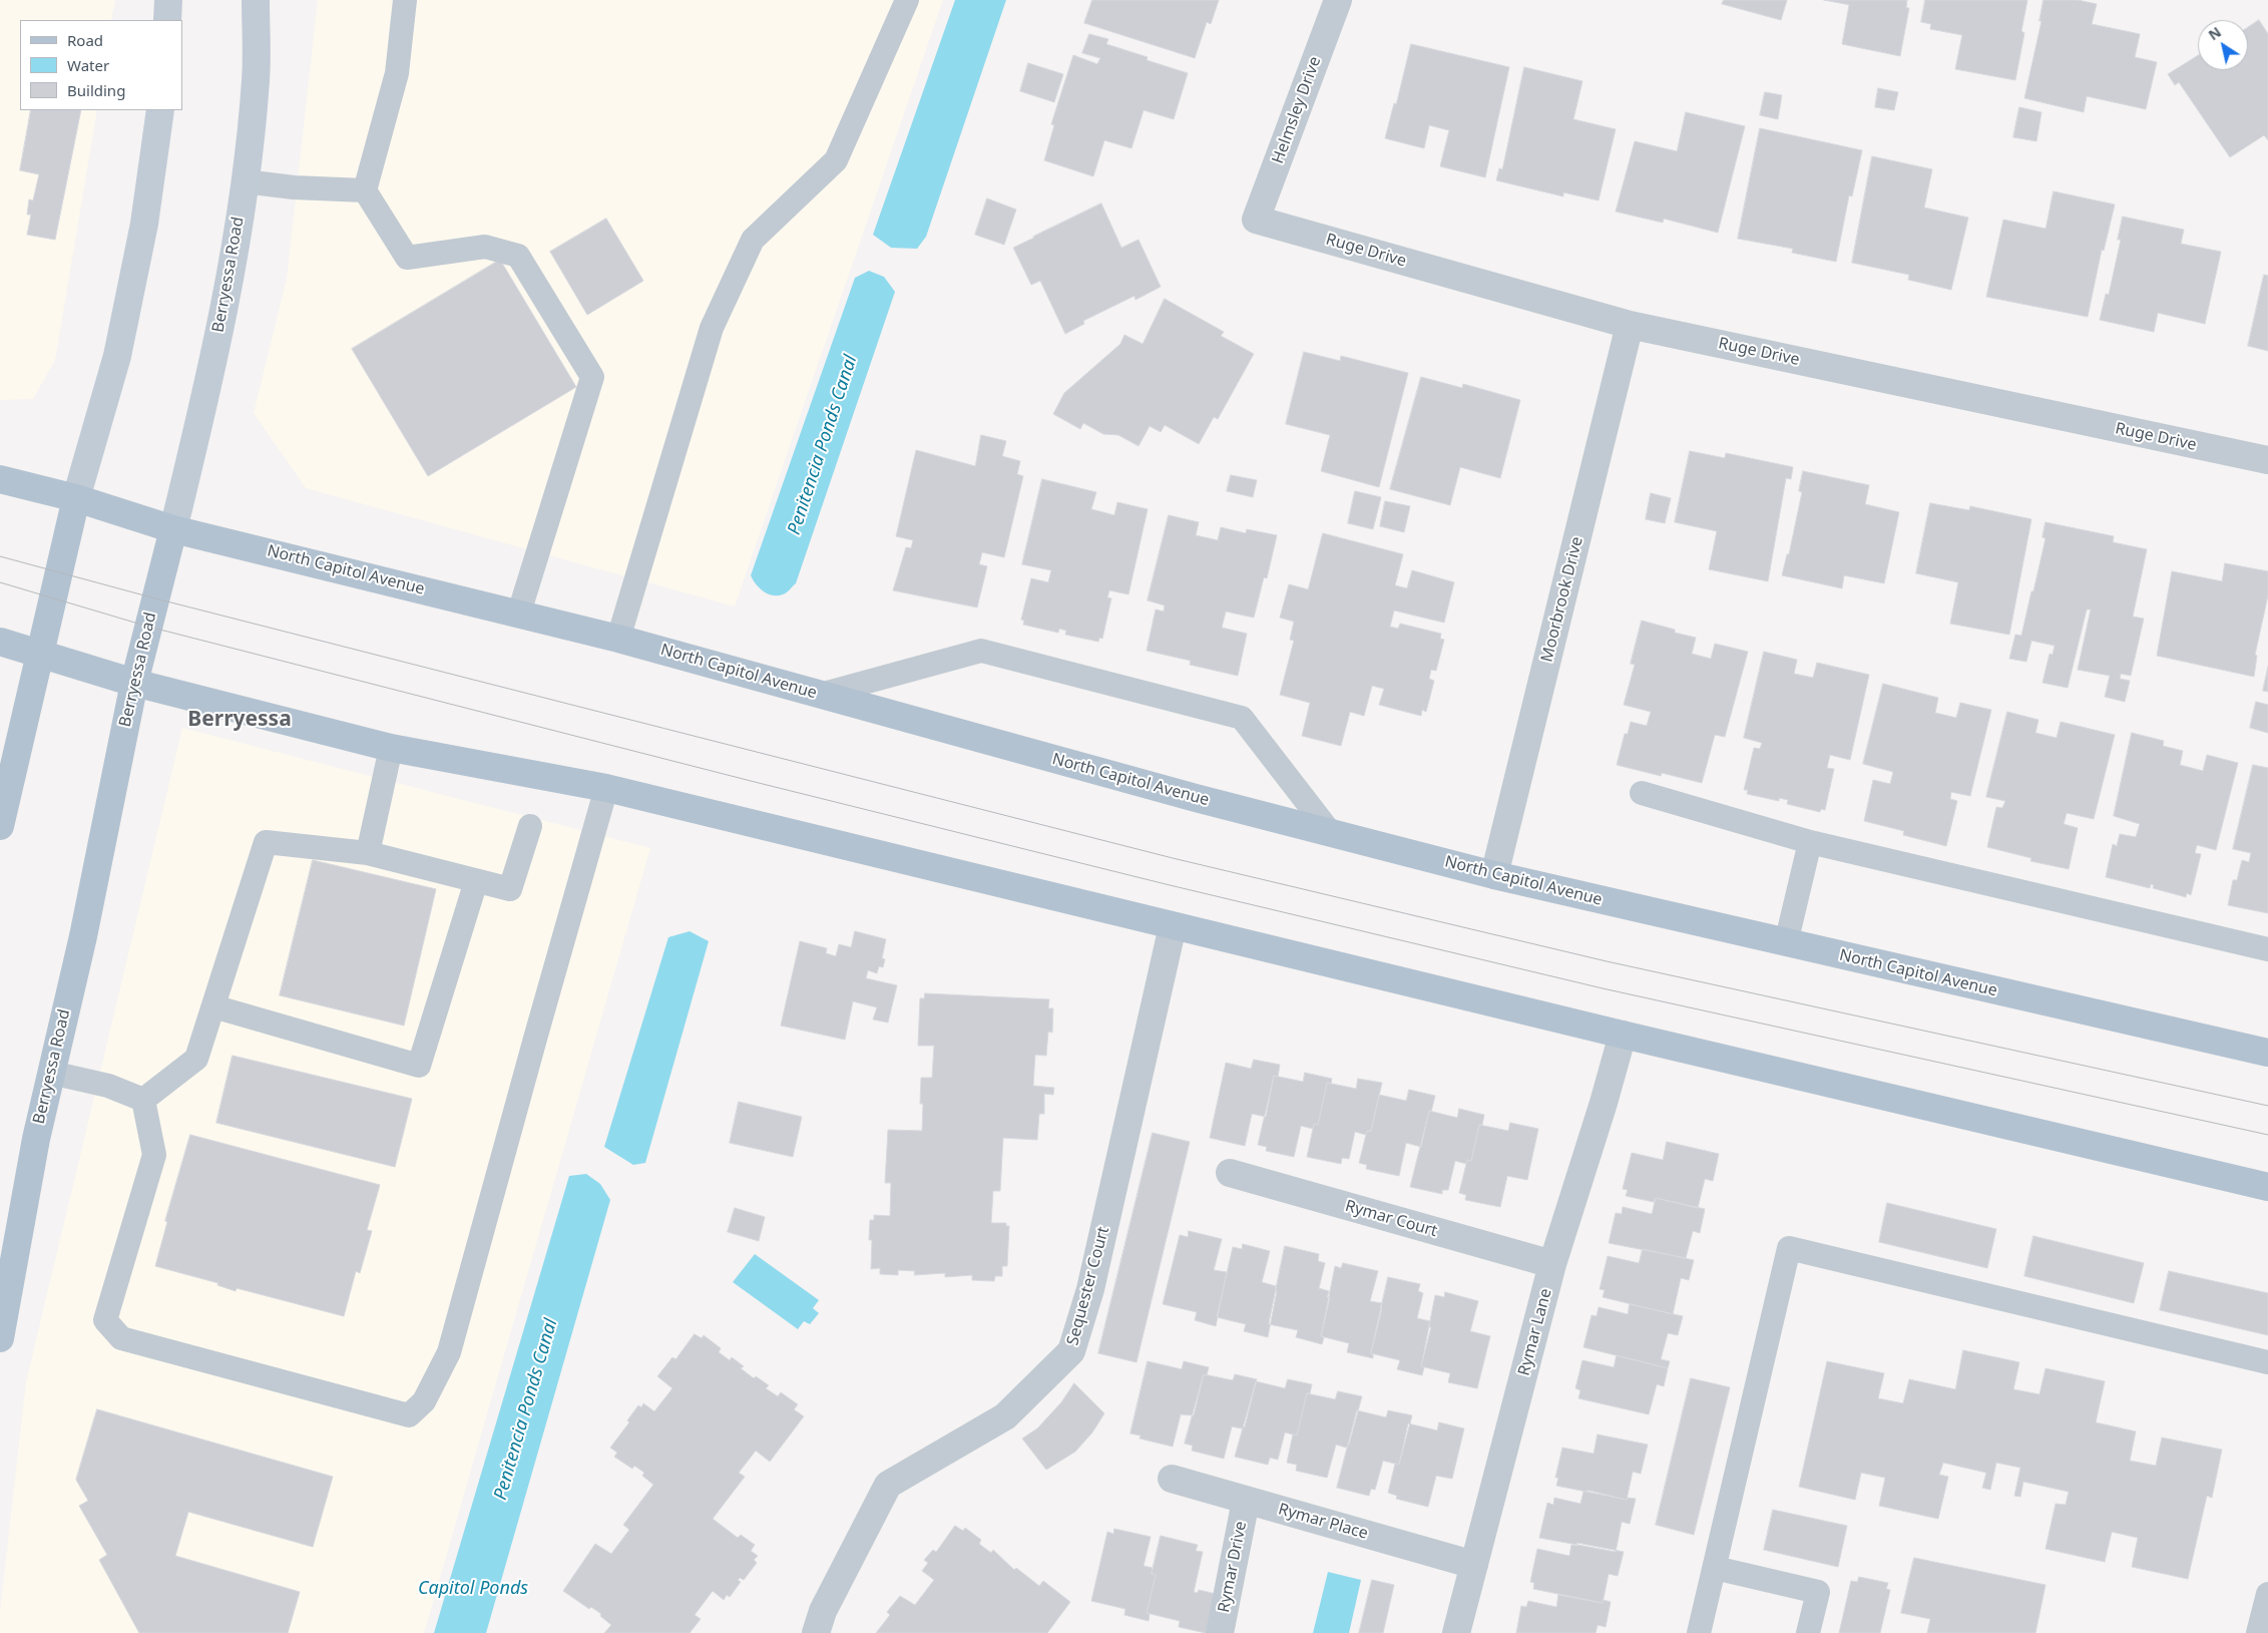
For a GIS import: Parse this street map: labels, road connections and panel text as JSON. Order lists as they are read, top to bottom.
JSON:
{
  "streets": {
    "main road": ["Berryessa Road", "North Capitol Avenue"],
    "street": [
      "Helmsley Drive",
      "Ruge Drive",
      "Moorbrook Drive",
      "Rymar Court",
      "Sequester Court",
      "Rymar Lane",
      "Rymar Place",
      "Rymar Drive"
    ]
  },
  "crossings": [
    ["Helmsley Drive", "Ruge Drive"],
    ["Ruge Drive", "Moorbrook Drive"],
    ["Berryessa Road", "North Capitol Avenue"],
    ["North Capitol Avenue", "Moorbrook Drive"],
    ["Rymar Court", "Rymar Lane"],
    ["Rymar Lane", "Rymar Place"],
    ["Rymar Place", "Rymar Drive"]
  ],
  "districts": ["Berryessa"],
  "water": ["Penitencia Ponds Canal", "Capitol Ponds"],
  "legend": ["Road", "Water", "Building"],
  "north": "top left"
}
